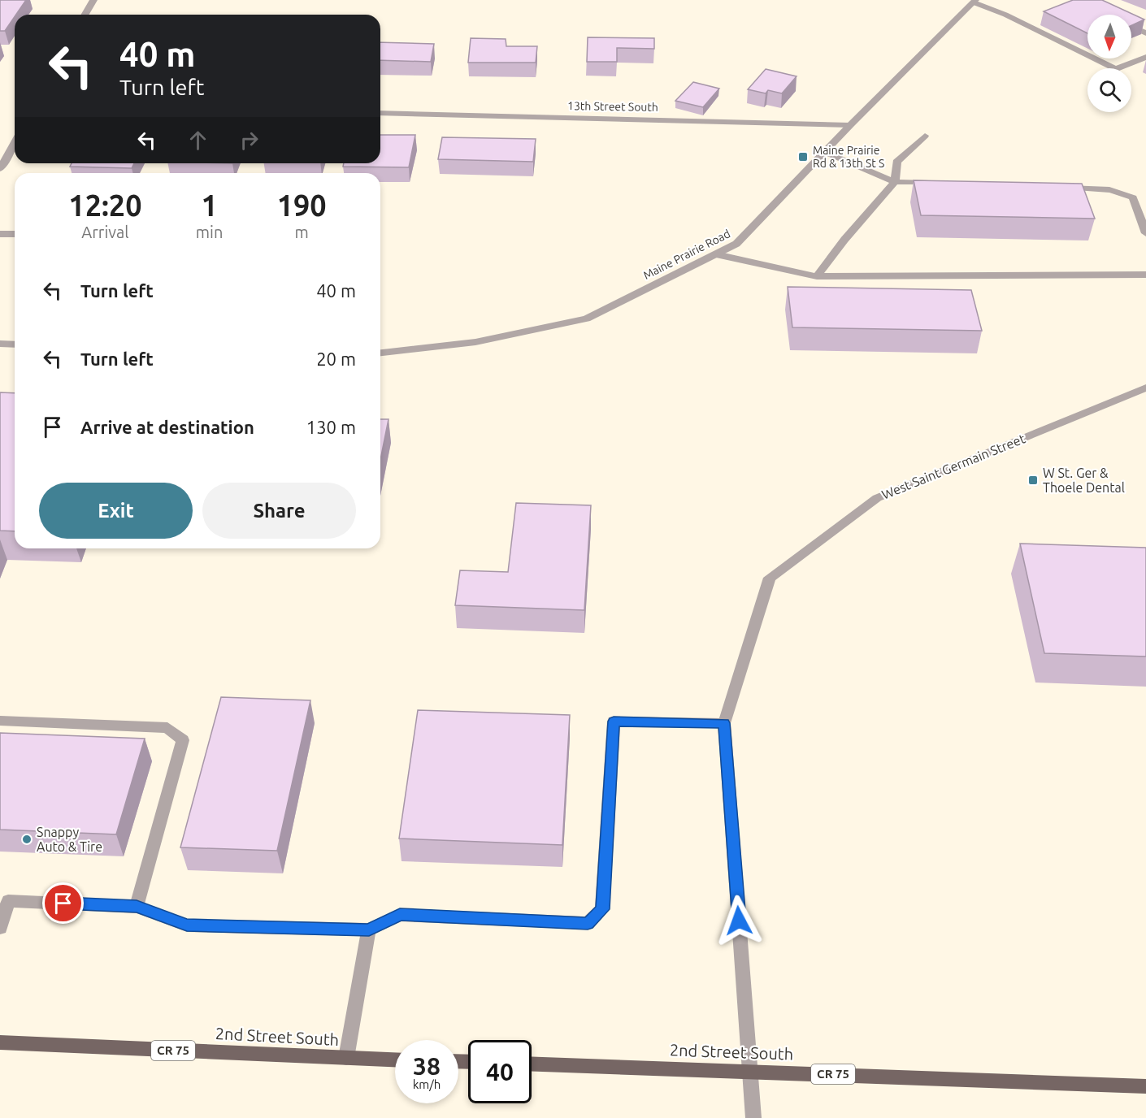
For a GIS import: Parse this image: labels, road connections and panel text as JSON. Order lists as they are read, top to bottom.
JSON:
{
  "streets": {
    "main road": ["2nd Street South", "CR 75"],
    "street": ["13th Street South", "Maine Prairie Road", "West Saint Germain Street"]
  },
  "crossings": [
    ["13th Street South", "Maine Prairie Road"],
    ["West Saint Germain Street", "2nd Street South"]
  ],
  "places": {
    "transit": ["Maine Prairie Rd & 13th St S", "W St. Ger & Thoele Dental"],
    "other": ["Snappy Auto & Tire"]
  },
  "north": "bottom",
  "page": {
    "turn": ["40 m", "Turn left"],
    "eta": [
      "12:20",
      "Arrival",
      "1",
      "min",
      "190",
      "m"
    ],
    "list": [
      {
        "name": "Turn left",
        "value": "40 m"
      },
      {
        "name": "Turn left",
        "value": "20 m"
      },
      {
        "name": "Arrive at destination",
        "value": "130 m"
      }
    ],
    "buttons": ["Exit", "Share"],
    "speed": "38 km/h",
    "limit": "40"
  }
}
